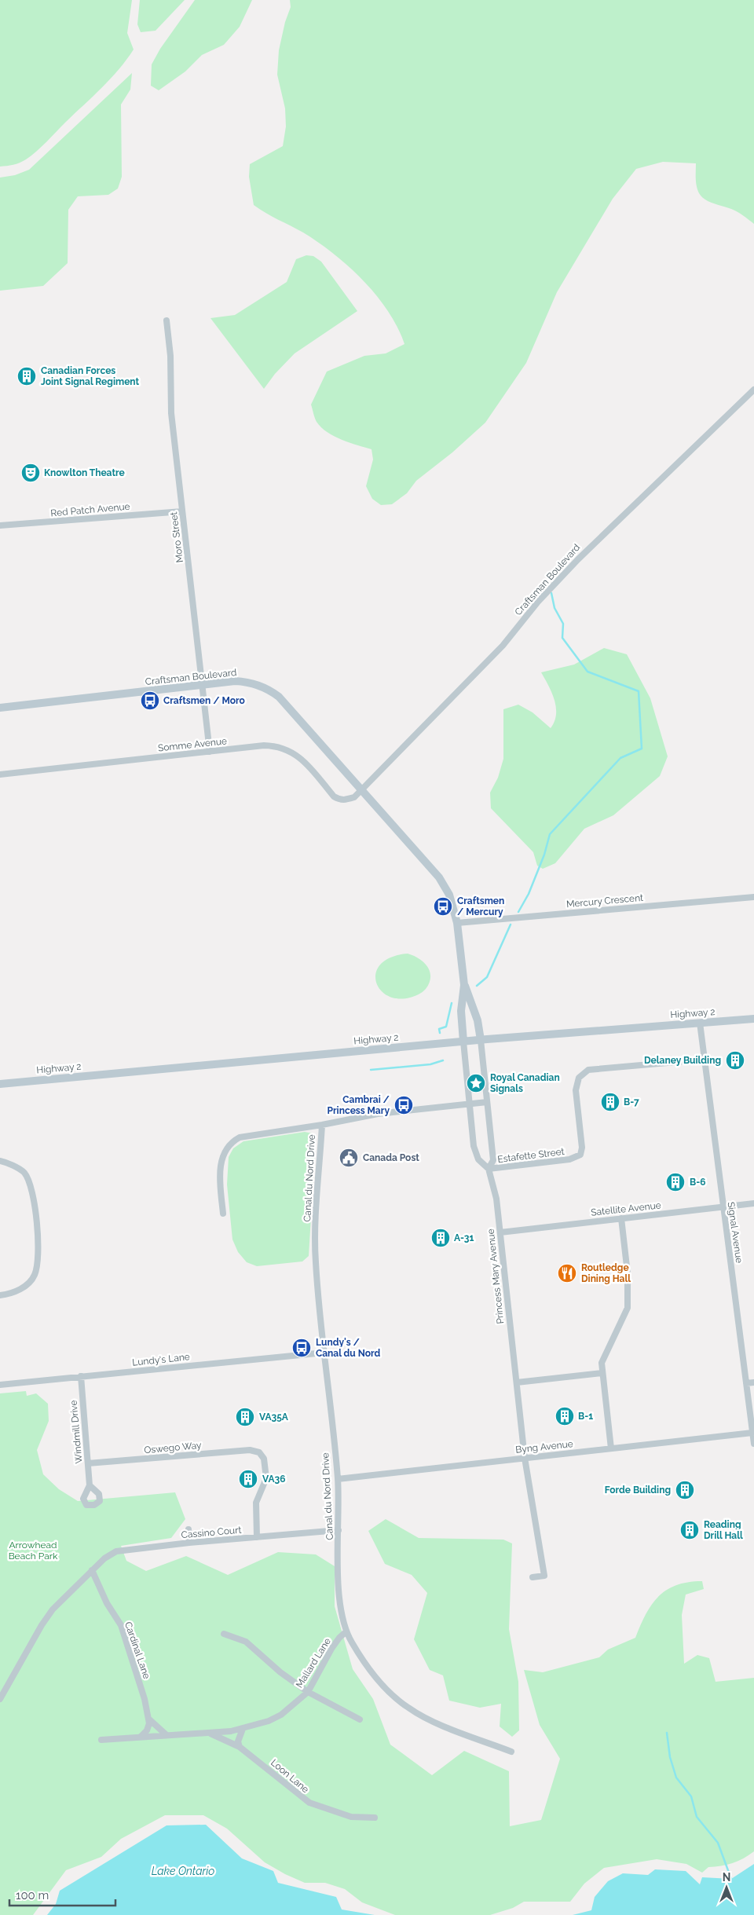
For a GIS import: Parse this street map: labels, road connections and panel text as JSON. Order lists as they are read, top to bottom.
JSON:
{
  "streets": {
    "main road": ["Craftsman Boulevard", "Highway 2"],
    "street": [
      "Red Patch Avenue",
      "Moro Street",
      "Somme Avenue",
      "Mercury Crescent",
      "Estafette Street",
      "Canal du Nord Drive",
      "Satellite Avenue",
      "Signal Avenue",
      "Princess Mary Avenue",
      "Lundy's Lane",
      "Windmill Drive",
      "Byng Avenue",
      "Oswego Way",
      "Cassino Court",
      "Cardinal Lane",
      "Mallard Lane",
      "Loon Lane"
    ]
  },
  "crossings": [
    ["Red Patch Avenue", "Moro Street"],
    ["Moro Street", "Craftsman Boulevard"],
    ["Moro Street", "Somme Avenue"],
    ["Craftsman Boulevard", "Somme Avenue"],
    ["Craftsman Boulevard", "Mercury Crescent"],
    ["Craftsman Boulevard", "Highway 2"],
    ["Craftsman Boulevard", "Princess Mary Avenue"],
    ["Highway 2", "Signal Avenue"],
    ["Highway 2", "Princess Mary Avenue"],
    ["Estafette Street", "Signal Avenue"],
    ["Estafette Street", "Princess Mary Avenue"],
    ["Canal du Nord Drive", "Lundy's Lane"],
    ["Canal du Nord Drive", "Byng Avenue"],
    ["Canal du Nord Drive", "Cassino Court"],
    ["Canal du Nord Drive", "Mallard Lane"],
    ["Satellite Avenue", "Signal Avenue"],
    ["Satellite Avenue", "Princess Mary Avenue"],
    ["Signal Avenue", "Byng Avenue"],
    ["Princess Mary Avenue", "Byng Avenue"],
    ["Lundy's Lane", "Windmill Drive"],
    ["Windmill Drive", "Oswego Way"],
    ["Oswego Way", "Cassino Court"],
    ["Cassino Court", "Cardinal Lane"],
    ["Mallard Lane", "Loon Lane"]
  ],
  "water": ["Lake Ontario"],
  "parks": ["Arrowhead Beach Park"],
  "places": {
    "building": [
      "Canadian Forces Joint Signal Regiment",
      "Delaney Building",
      "B-7",
      "B-6",
      "A-31",
      "B-1",
      "VA35A",
      "VA36",
      "Forde Building",
      "Reading Drill Hall"
    ],
    "theatre": ["Knowlton Theatre"],
    "bus stop": [
      "Craftsmen / Moro",
      "Craftsmen / Mercury",
      "Cambrai / Princess Mary",
      "Lundy's / Canal du Nord"
    ],
    "place": ["Royal Canadian Signals"],
    "public building": ["Canada Post"],
    "restaurant": ["Routledge Dining Hall"]
  },
  "scale_bar": "100 m",
  "north": "top"
}
